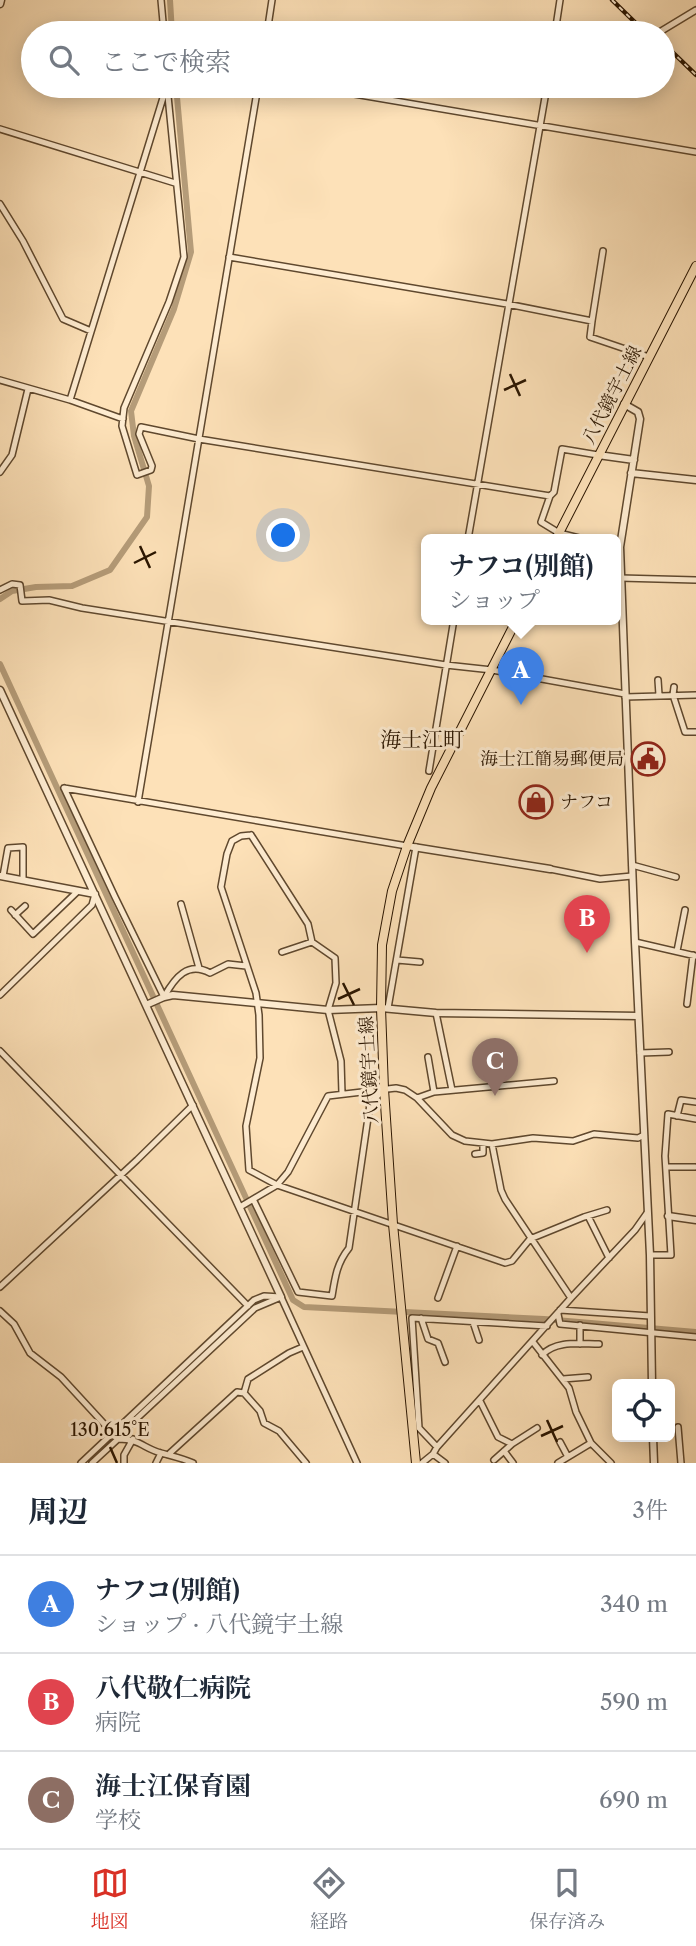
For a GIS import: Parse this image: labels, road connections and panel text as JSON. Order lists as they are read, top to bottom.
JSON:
{
  "streets": {
    "main road": ["八代鏡宇土線"]
  },
  "districts": ["海士江町"],
  "places": {
    "public building": ["海士江簡易郵便局"],
    "shop": ["ナフコ"]
  },
  "page": {
    "search": "ここで検索",
    "popup": ["ナフコ(別館)", "ショップ"],
    "pins": ["A", "B", "C"],
    "heading": ["周辺", "3件"],
    "list": [
      {
        "mark": "A",
        "name": "ナフコ(別館)",
        "note": "ショップ · 八代鏡宇土線",
        "value": "340 m"
      },
      {
        "mark": "B",
        "name": "八代敬仁病院",
        "note": "病院",
        "value": "590 m"
      },
      {
        "mark": "C",
        "name": "海士江保育園",
        "note": "学校",
        "value": "690 m"
      }
    ],
    "nav": ["地図", "経路", "保存済み"]
  },
  "coordinates": ["130.615°E"]
}
